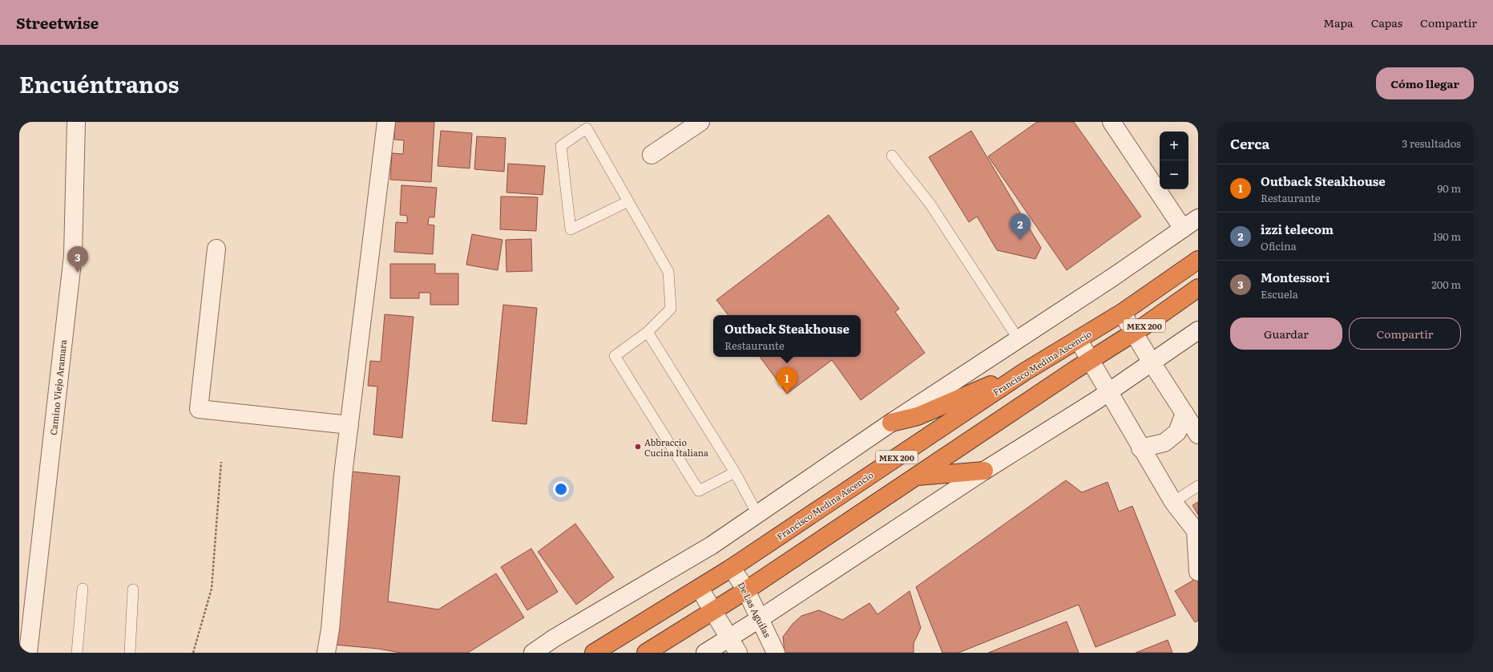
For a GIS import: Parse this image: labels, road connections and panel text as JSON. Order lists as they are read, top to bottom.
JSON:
{
  "streets": {
    "highway": ["MEX 200", "Francisco Medina Ascencio"],
    "street": ["Camino Viejo Aramara", "De Las Aguilas"]
  },
  "crossings": [
    ["MEX 200", "De Las Aguilas"],
    ["Francisco Medina Ascencio", "De Las Aguilas"]
  ],
  "places": ["Abbraccio Cucina Italiana"],
  "page": {
    "header": "Streetwise",
    "nav": ["Mapa", "Capas", "Compartir"],
    "title": "Encuéntranos",
    "buttons": [
      "Cómo llegar",
      ["Guardar", "Compartir"]
    ],
    "heading": ["Cerca", "3 resultados"],
    "map_buttons": ["+", "−"],
    "list": [
      {
        "mark": "1",
        "name": "Outback Steakhouse",
        "note": "Restaurante",
        "value": "90 m"
      },
      {
        "mark": "2",
        "name": "izzi telecom",
        "note": "Oficina",
        "value": "190 m"
      },
      {
        "mark": "3",
        "name": "Montessori",
        "note": "Escuela",
        "value": "200 m"
      }
    ],
    "pins": ["2", "3", "1"],
    "popup": ["Outback Steakhouse", "Restaurante"]
  }
}
